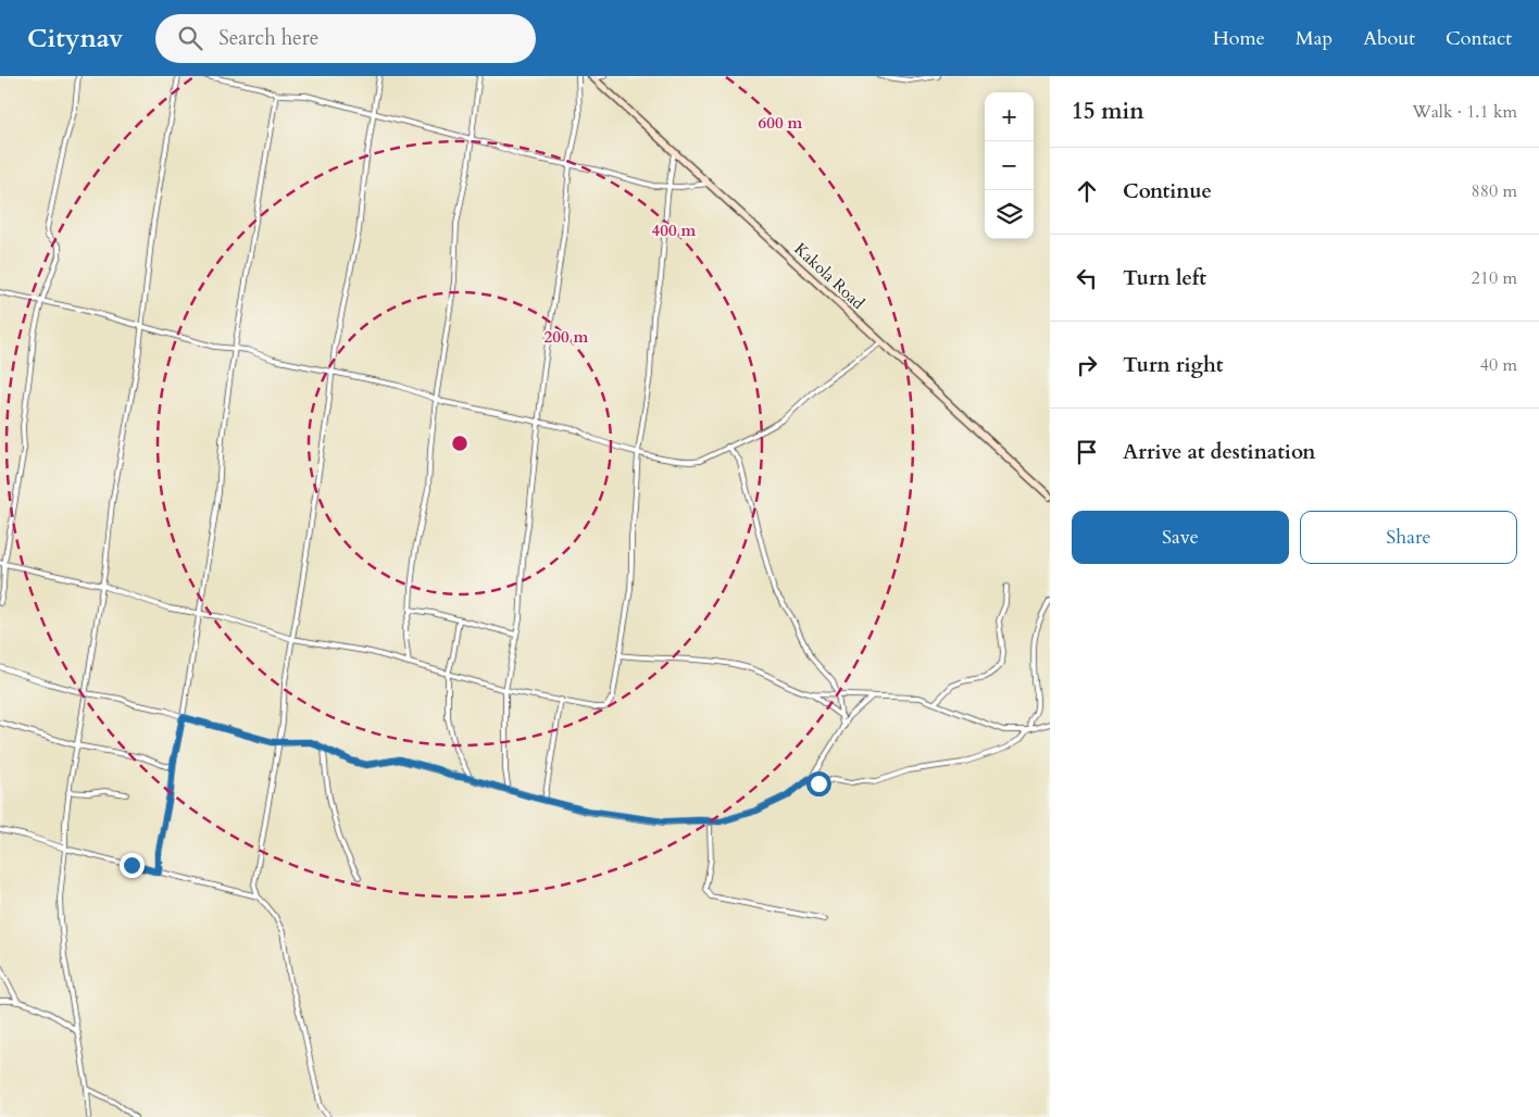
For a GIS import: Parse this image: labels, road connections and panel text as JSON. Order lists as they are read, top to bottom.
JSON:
{
  "streets": {
    "main road": ["Kakola Road"]
  },
  "page": {
    "header": "Citynav",
    "search": "Search here",
    "nav": [
      "Home",
      "Map",
      "About",
      "Contact"
    ],
    "heading": ["15 min", "Walk · 1.1 km"],
    "map_buttons": ["+", "−"],
    "list": [
      ["Continue", "880 m"],
      ["Turn left", "210 m"],
      ["Turn right", "40 m"],
      "Arrive at destination"
    ],
    "buttons": ["Save", "Share"]
  },
  "rings": ["600 m", "400 m", "200 m"]
}
